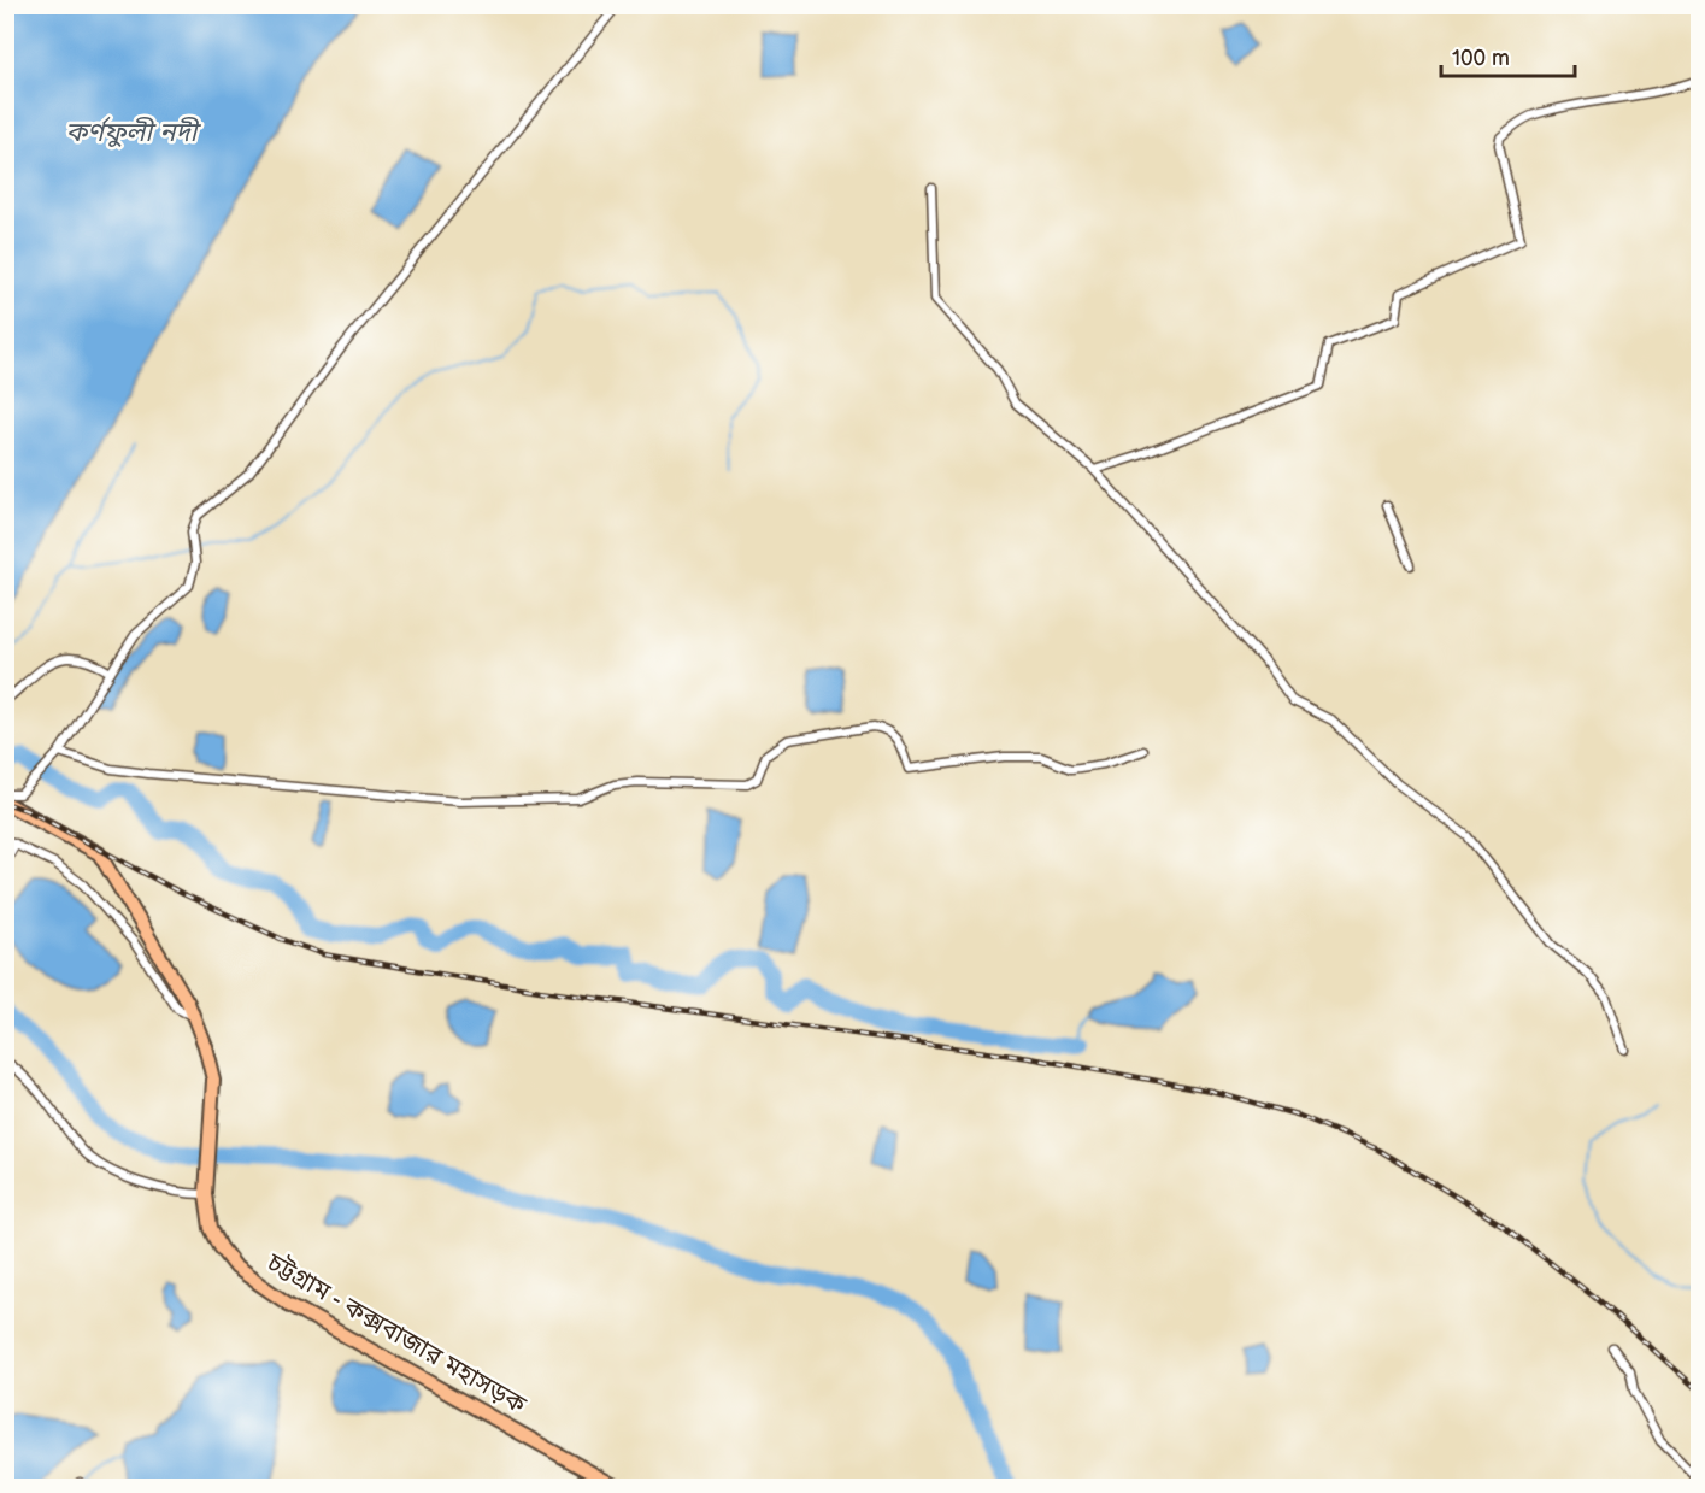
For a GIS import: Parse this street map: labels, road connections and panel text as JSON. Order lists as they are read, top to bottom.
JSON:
{
  "streets": {
    "highway": ["চট্টগ্রাম - কক্সবাজার মহাসড়ক"]
  },
  "water": ["কর্ণফুলী নদী"],
  "scale_bar": "100 m"
}
